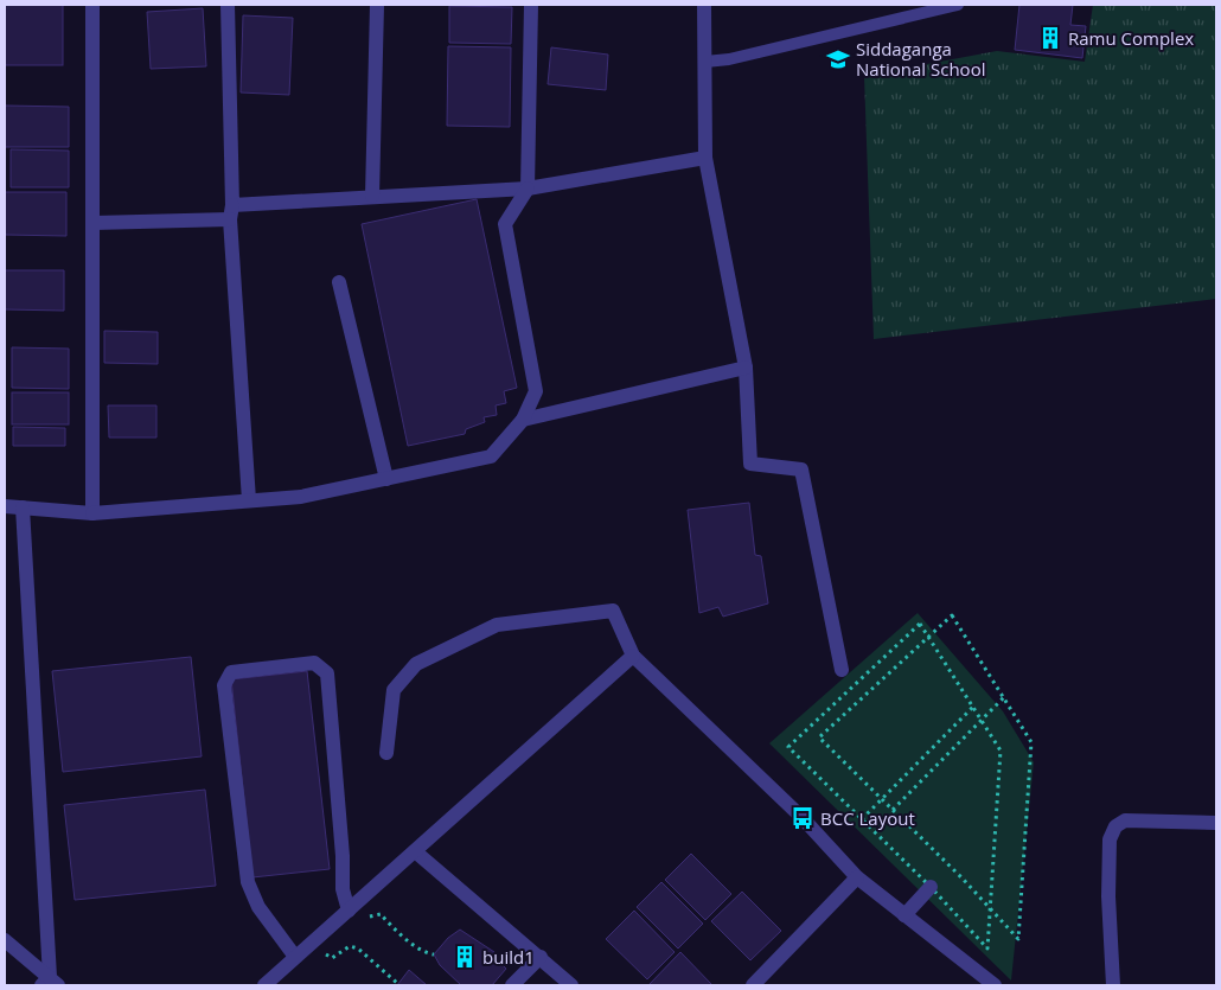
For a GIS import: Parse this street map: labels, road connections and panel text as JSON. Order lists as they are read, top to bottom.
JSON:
{
  "places": {
    "building": ["Ramu Complex", "build1"],
    "school or university": ["Siddaganga National School"],
    "bus stop": ["BCC Layout"]
  }
}
